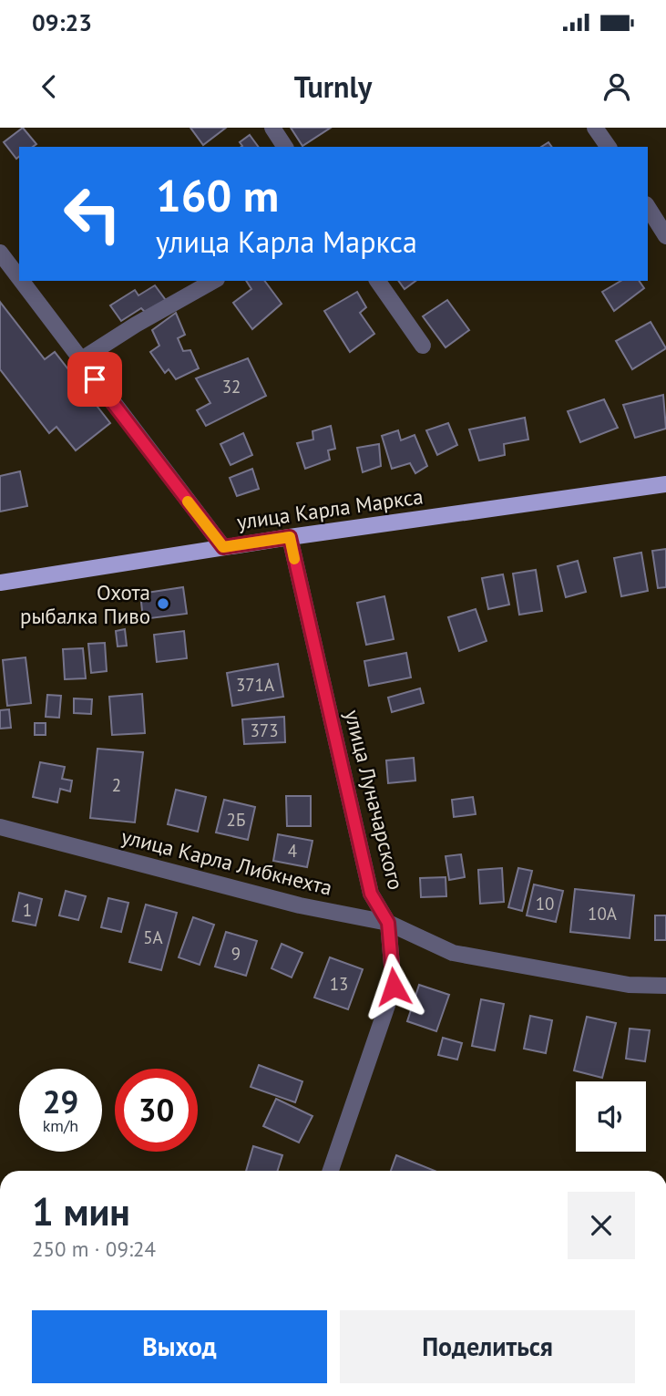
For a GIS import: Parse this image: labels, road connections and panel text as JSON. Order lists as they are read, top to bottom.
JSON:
{
  "streets": {
    "main road": ["улица Карла Маркса"],
    "street": ["улица Луначарского", "улица Карла Либкнехта"]
  },
  "crossings": [
    ["улица Карла Маркса", "улица Луначарского"],
    ["улица Луначарского", "улица Карла Либкнехта"]
  ],
  "places": ["Охота рыбалка Пиво"],
  "house_numbers": [
    "32",
    "371А",
    "373",
    "2",
    "2Б",
    "4",
    "10",
    "1",
    "10А",
    "5А",
    "9",
    "13"
  ],
  "page": {
    "status": "09:23",
    "header": "Turnly",
    "turn": ["160 m", "улица Карла Маркса"],
    "speed": "29 km/h",
    "limit": "30",
    "heading": ["1 мин", "250 m · 09:24"],
    "buttons": ["Выход", "Поделиться"]
  }
}
